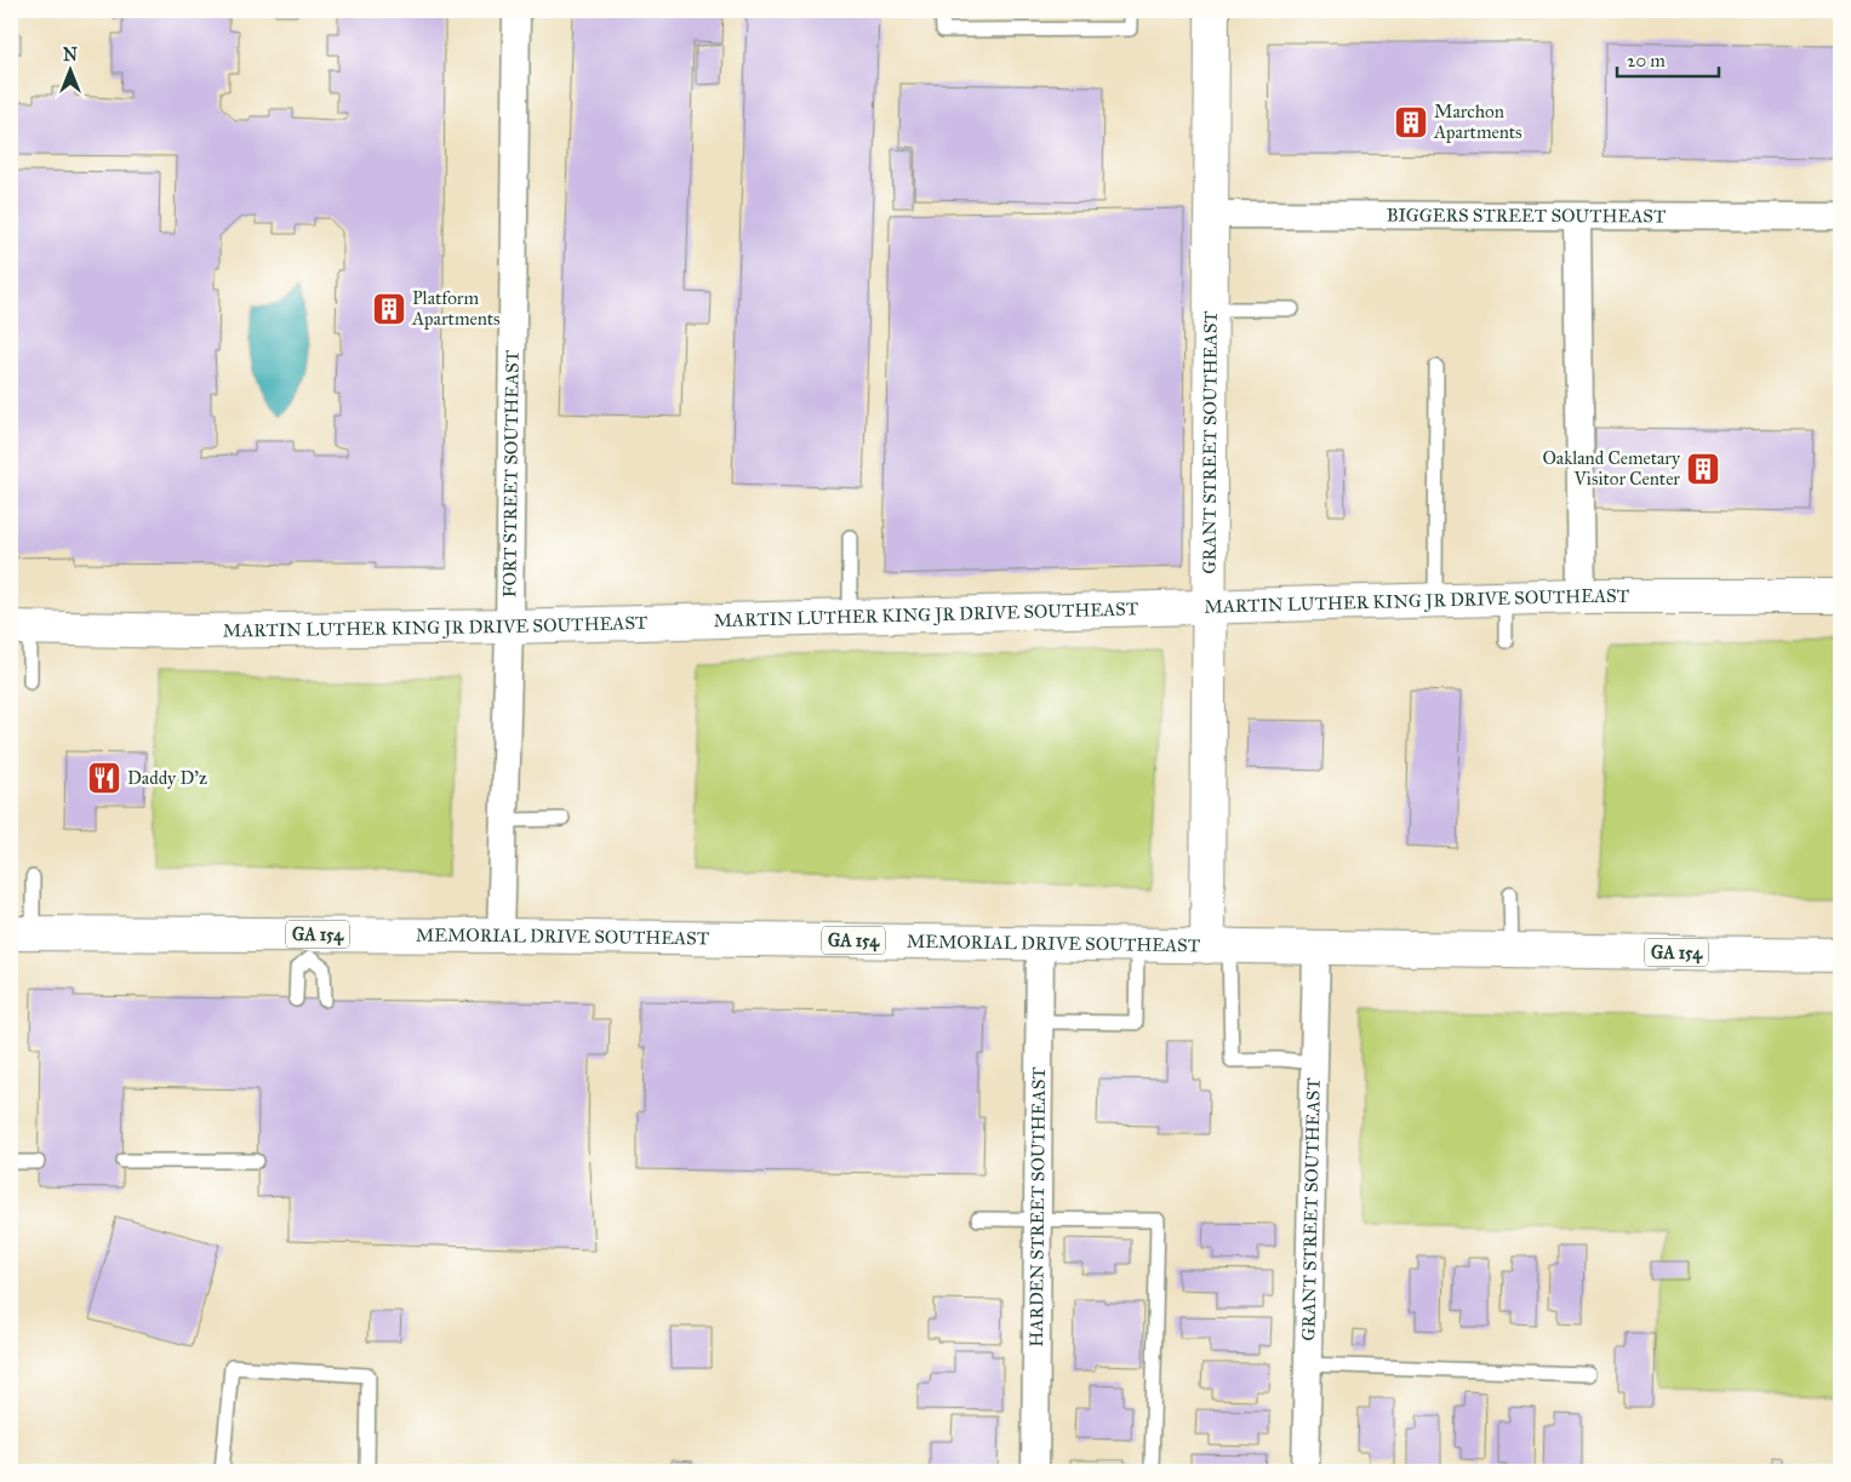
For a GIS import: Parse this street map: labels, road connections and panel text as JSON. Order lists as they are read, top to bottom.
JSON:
{
  "streets": {
    "main road": [
      "GRANT STREET SOUTHEAST",
      "MARTIN LUTHER KING JR DRIVE SOUTHEAST",
      "GA 154",
      "MEMORIAL DRIVE SOUTHEAST"
    ],
    "street": ["BIGGERS STREET SOUTHEAST", "FORT STREET SOUTHEAST", "HARDEN STREET SOUTHEAST"]
  },
  "crossings": [
    ["BIGGERS STREET SOUTHEAST", "GRANT STREET SOUTHEAST"],
    ["GRANT STREET SOUTHEAST", "MARTIN LUTHER KING JR DRIVE SOUTHEAST"],
    ["GRANT STREET SOUTHEAST", "MEMORIAL DRIVE SOUTHEAST"],
    ["FORT STREET SOUTHEAST", "MARTIN LUTHER KING JR DRIVE SOUTHEAST"],
    ["FORT STREET SOUTHEAST", "MEMORIAL DRIVE SOUTHEAST"],
    ["MEMORIAL DRIVE SOUTHEAST", "HARDEN STREET SOUTHEAST"]
  ],
  "places": {
    "building": ["Marchon Apartments", "Platform Apartments", "Oakland Cemetary Visitor Center"],
    "restaurant": ["Daddy D'z"]
  },
  "scale_bar": "20 m",
  "north": "top"
}
